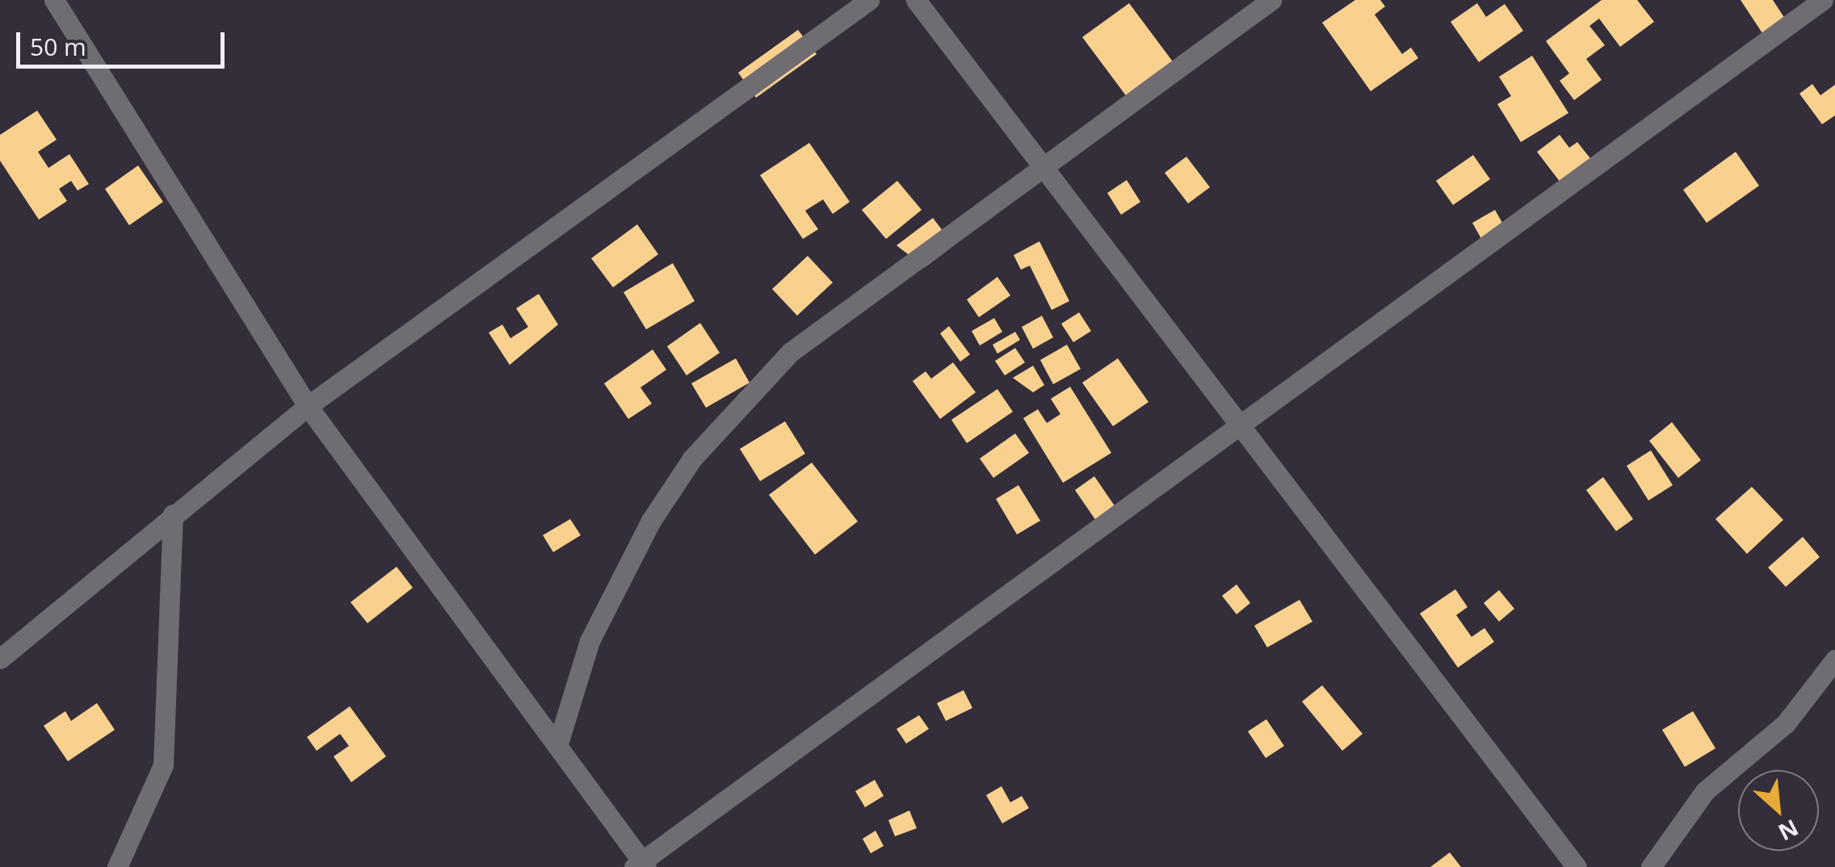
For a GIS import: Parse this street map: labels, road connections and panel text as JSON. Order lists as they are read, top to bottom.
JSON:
{
  "scale_bar": "50 m",
  "north": "bottom right"
}
